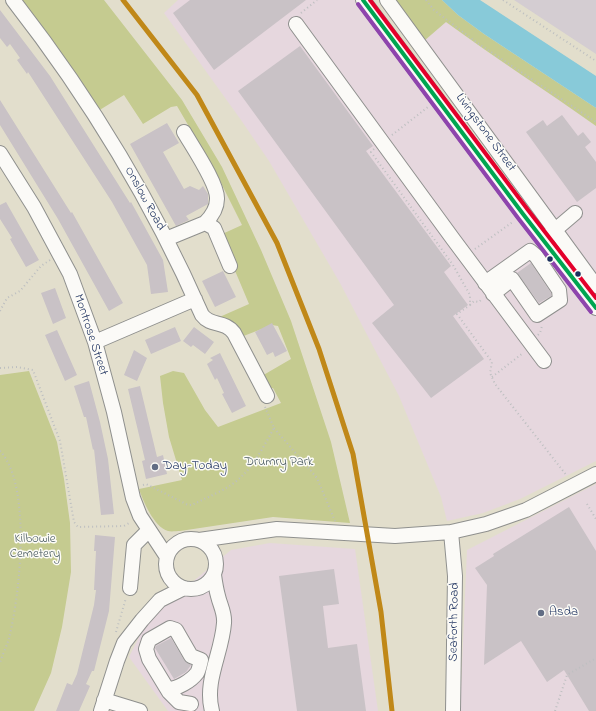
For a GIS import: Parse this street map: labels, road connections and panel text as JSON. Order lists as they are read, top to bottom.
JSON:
{
  "streets": {
    "street": [
      "Livingstone Street",
      "Onslow Road",
      "Montrose Street",
      "Seaforth Road"
    ]
  },
  "parks": ["Drumry Park", "Kilbowie Cemetery"],
  "places": ["Day-Today", "Asda"]
}
